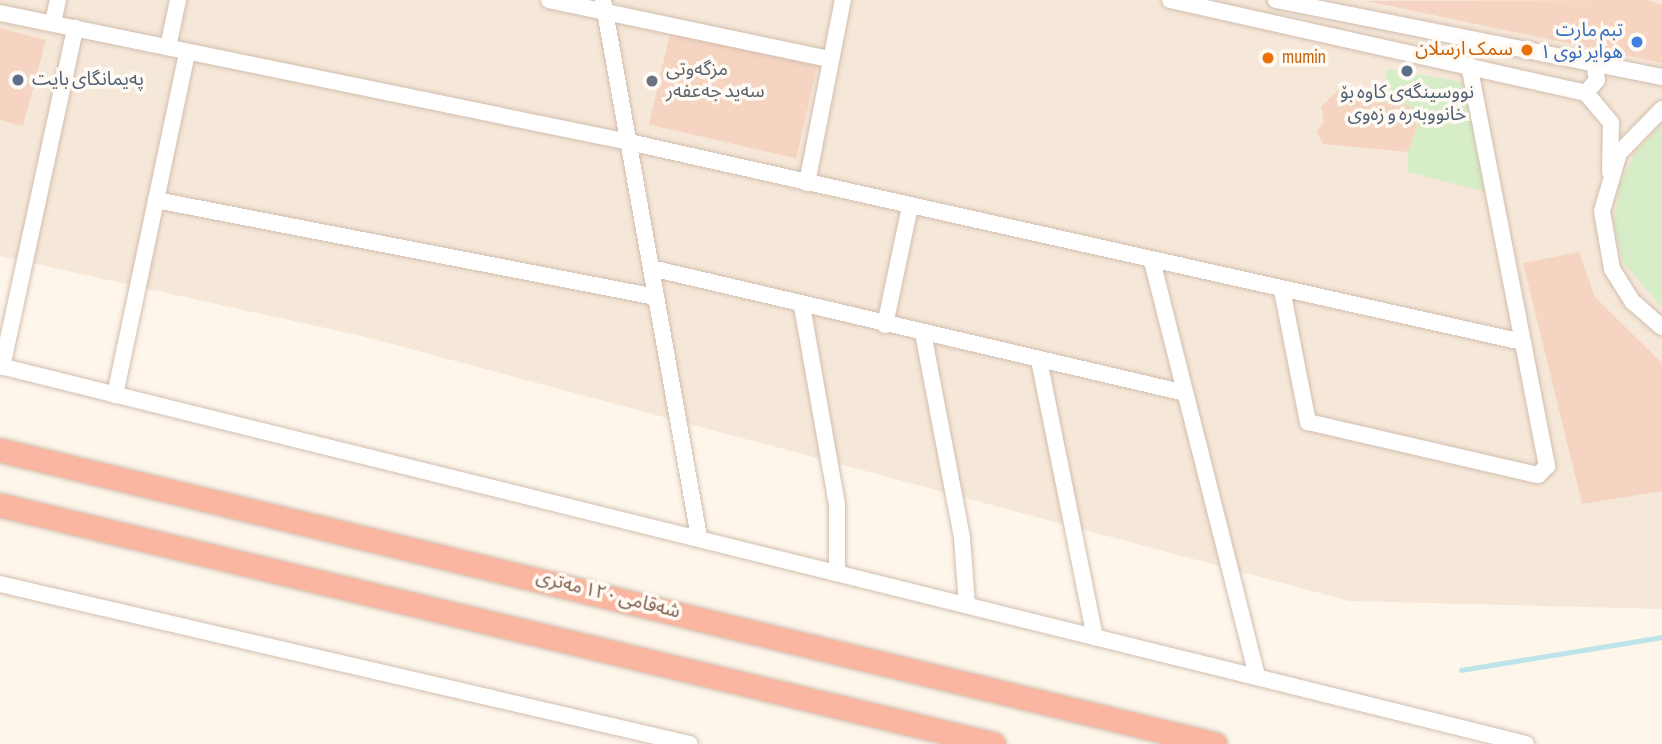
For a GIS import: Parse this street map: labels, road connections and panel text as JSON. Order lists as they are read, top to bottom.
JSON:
{
  "streets": {
    "highway": ["شەقامی ١٢٠ مەتری"]
  },
  "places": [
    "تبم مارت هواير نوى ١",
    "سمک ارسلان",
    "mumin",
    "نووسینگەی کاوە بۆ خانووبەرە و زەوی",
    "پەیمانگای بایت",
    "مزگەوتی سەید جەعفەر"
  ]
}
